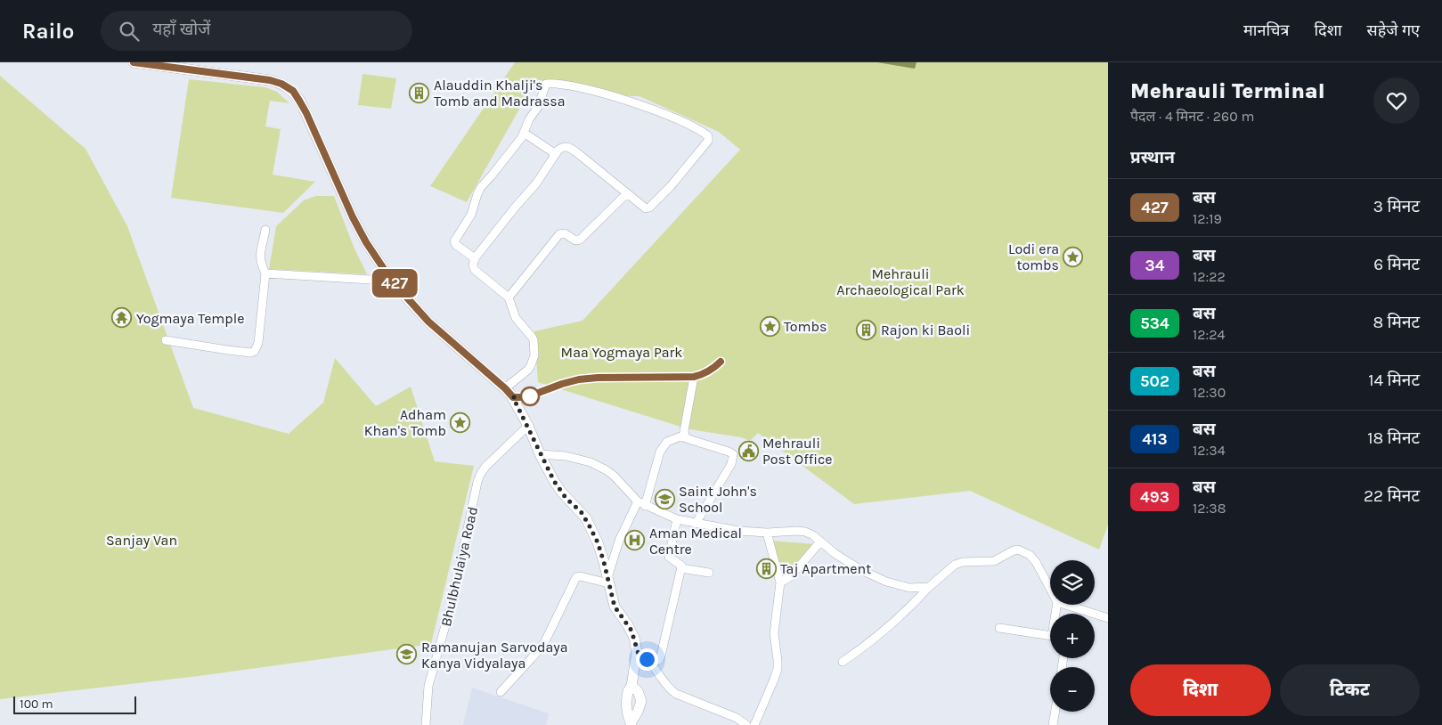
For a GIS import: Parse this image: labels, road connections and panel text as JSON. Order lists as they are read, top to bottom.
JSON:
{
  "streets": {
    "street": ["Bhulbhulaiya Road"]
  },
  "parks": ["Mehrauli Archaeological Park", "Maa Yogmaya Park", "Sanjay Van"],
  "places": {
    "building": ["Alauddin Khalji's Tomb and Madrassa", "Rajon ki Baoli", "Taj Apartment"],
    "place": ["Lodi era tombs", "Tombs", "Adham Khan's Tomb"],
    "temple": ["Yogmaya Temple"],
    "public building": ["Mehrauli Post Office"],
    "school or university": ["Saint John's School", "Ramanujan Sarvodaya Kanya Vidyalaya"],
    "hospital": ["Aman Medical Centre"]
  },
  "lines": ["bus line 427"],
  "scale_bar": "100 m",
  "page": {
    "header": "Railo",
    "search": "यहाँ खोजें",
    "nav": ["मानचित्र", "दिशा", "सहेजे गए"],
    "on_map": "427",
    "heading": [
      ["Mehrauli Terminal", "पैदल · 4 मिनट · 260 m"],
      "प्रस्थान"
    ],
    "list": [
      {
        "mark": "427",
        "name": "बस",
        "note": "12:19",
        "value": "3 मिनट"
      },
      {
        "mark": "34",
        "name": "बस",
        "note": "12:22",
        "value": "6 मिनट"
      },
      {
        "mark": "534",
        "name": "बस",
        "note": "12:24",
        "value": "8 मिनट"
      },
      {
        "mark": "502",
        "name": "बस",
        "note": "12:30",
        "value": "14 मिनट"
      },
      {
        "mark": "413",
        "name": "बस",
        "note": "12:34",
        "value": "18 मिनट"
      },
      {
        "mark": "493",
        "name": "बस",
        "note": "12:38",
        "value": "22 मिनट"
      }
    ],
    "map_buttons": ["+", "−"],
    "buttons": ["दिशा", "टिकट"],
    "scale": "100 m"
  }
}
